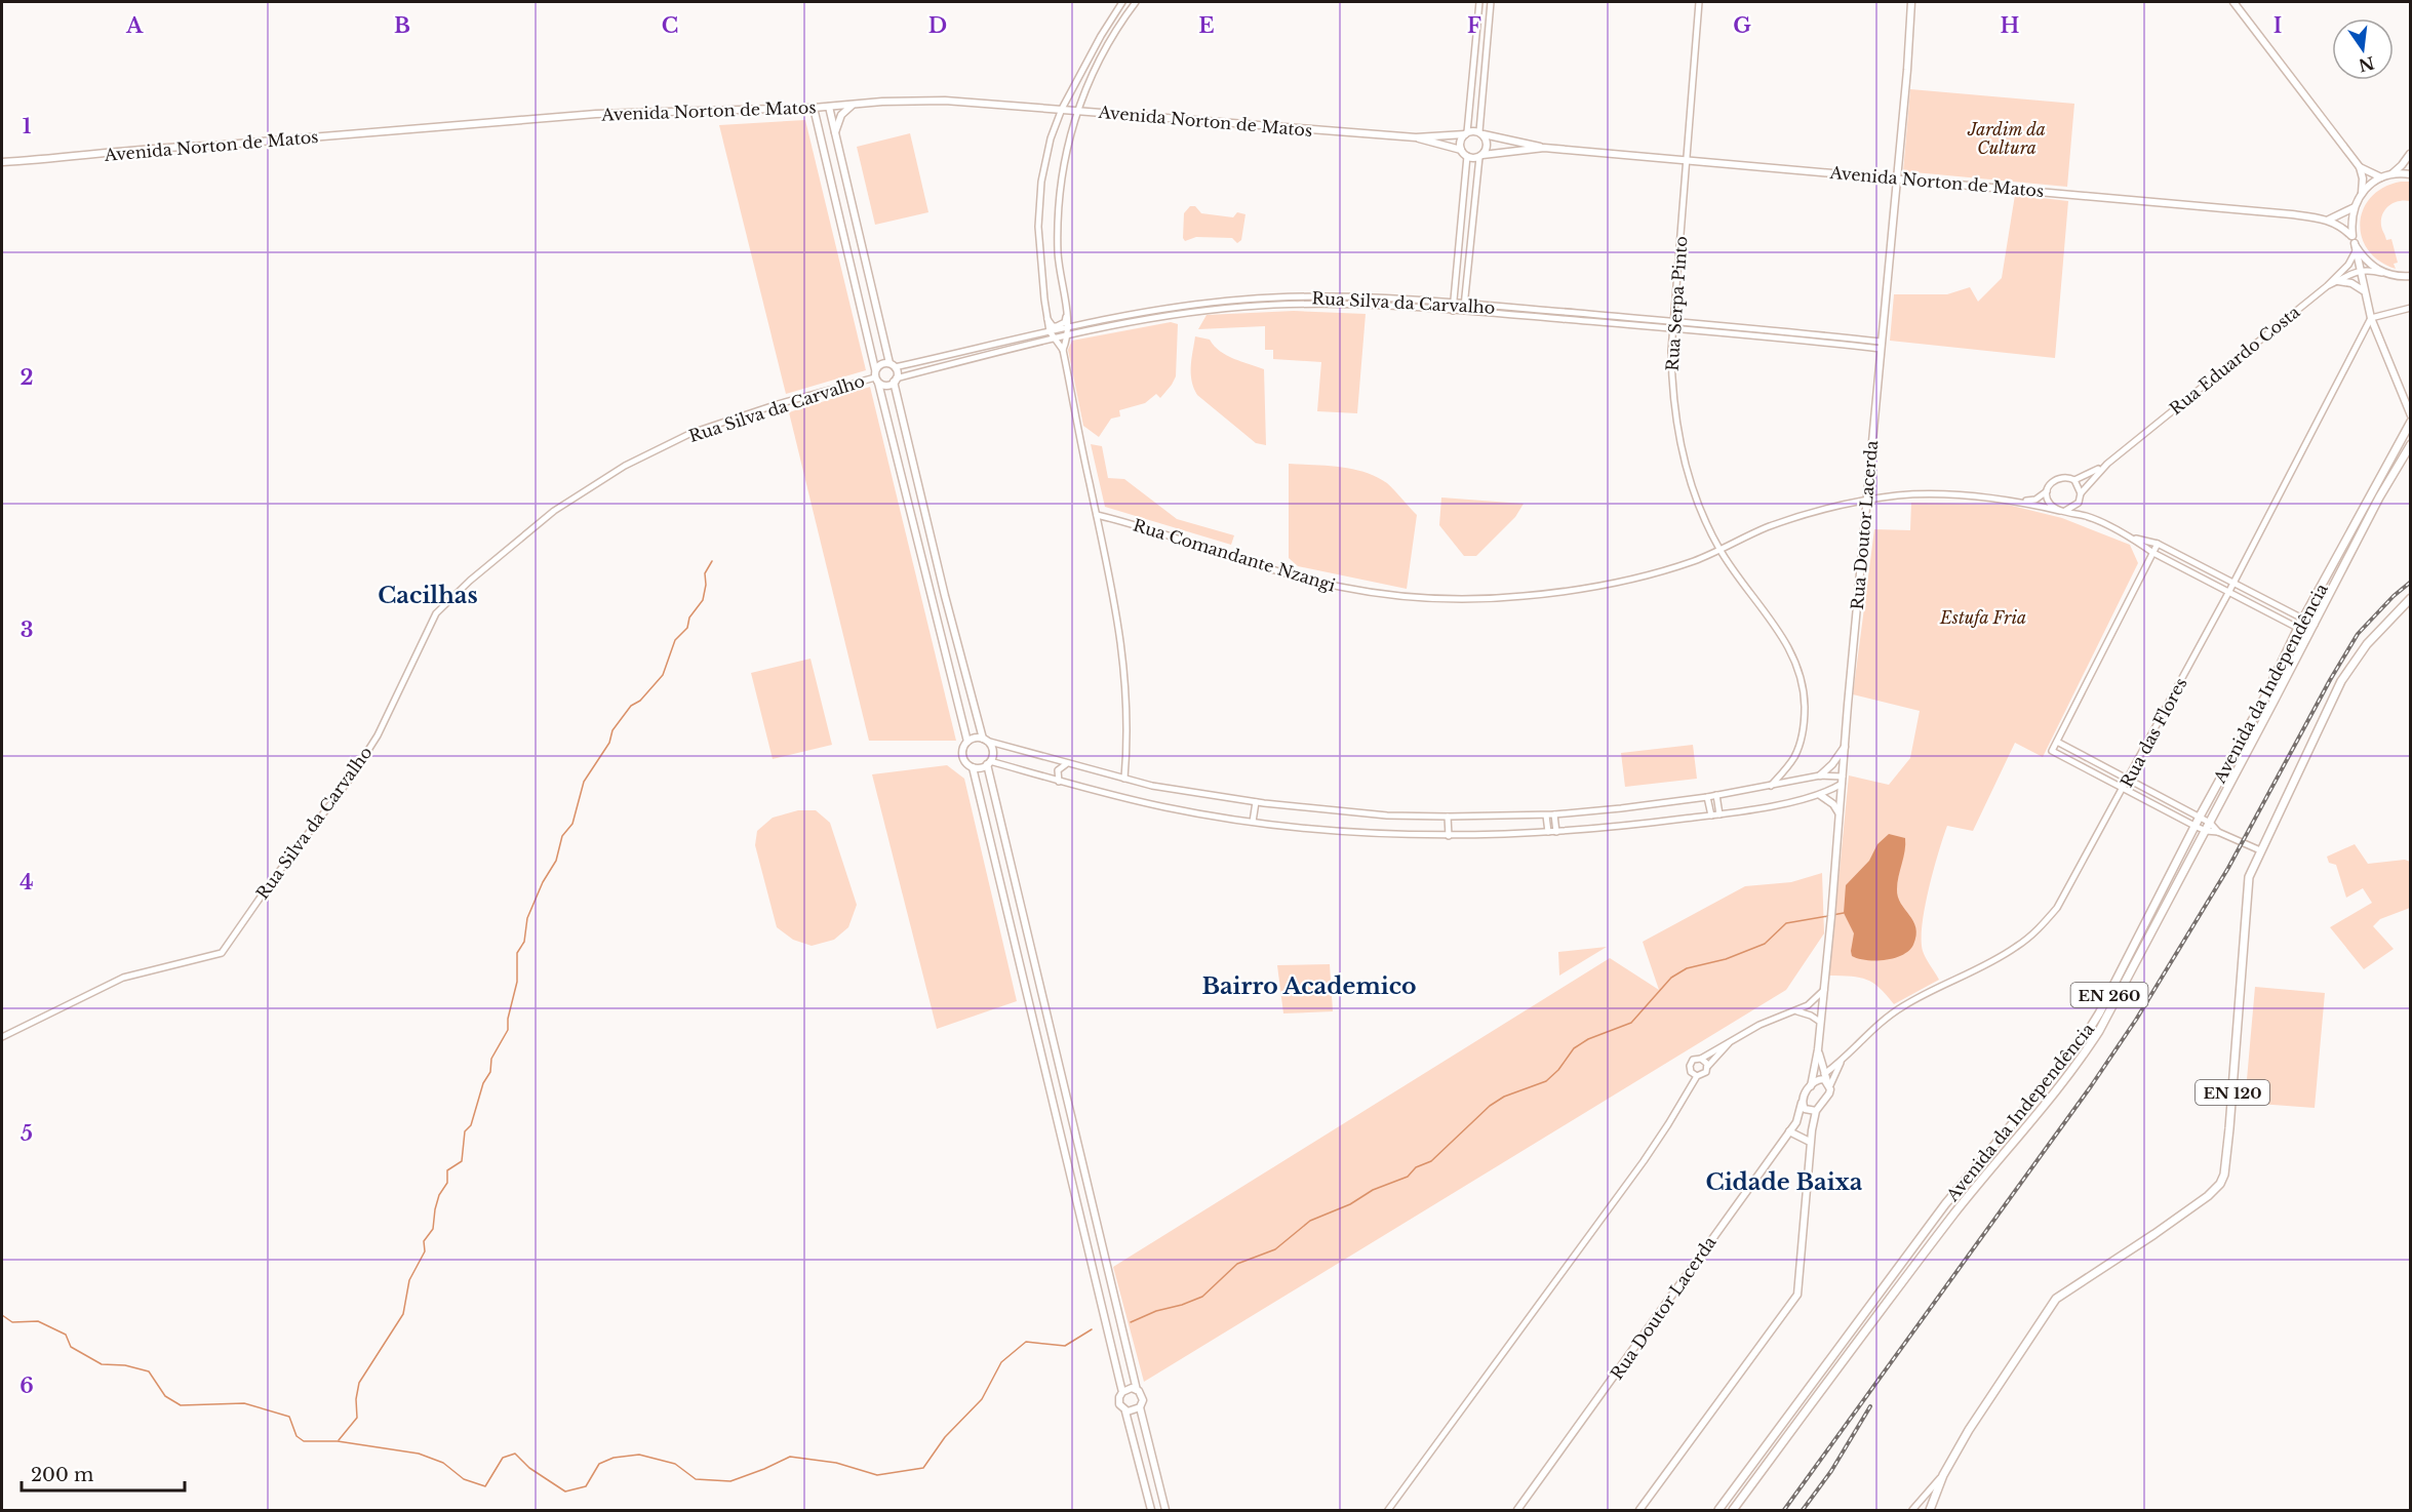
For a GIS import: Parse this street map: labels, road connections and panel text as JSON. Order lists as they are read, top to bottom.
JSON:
{
  "streets": {
    "main road": [
      "Avenida Norton de Matos",
      "Rua Doutor Lacerda",
      "Avenida da Independência",
      "EN 260",
      "EN 120"
    ],
    "street": [
      "Rua Silva da Carvalho",
      "Rua Serpa Pinto",
      "Rua Eduardo Costa",
      "Rua Comandante Nzangi",
      "Rua das Flores"
    ]
  },
  "crossings": [
    ["Avenida Norton de Matos", "Rua Serpa Pinto"],
    ["Avenida Norton de Matos", "Rua Doutor Lacerda"],
    ["Rua Silva da Carvalho", "Rua Serpa Pinto"],
    ["Rua Silva da Carvalho", "Rua Doutor Lacerda"],
    ["Rua Serpa Pinto", "Rua Comandante Nzangi"],
    ["Rua Eduardo Costa", "Rua Comandante Nzangi"],
    ["Rua Doutor Lacerda", "Rua Comandante Nzangi"],
    ["Rua Doutor Lacerda", "Rua das Flores"],
    ["Rua Comandante Nzangi", "Avenida da Independência"],
    ["Rua Comandante Nzangi", "Rua das Flores"]
  ],
  "districts": ["Cacilhas", "Bairro Academico", "Cidade Baixa"],
  "parks": ["Jardim da Cultura", "Estufa Fria"],
  "scale_bar": "200 m",
  "north": "bottom",
  "grid": {
    "columns": [
      "A",
      "B",
      "C",
      "D",
      "E",
      "F",
      "G",
      "H",
      "I"
    ],
    "rows": [
      "1",
      "2",
      "3",
      "4",
      "5",
      "6"
    ]
  }
}
